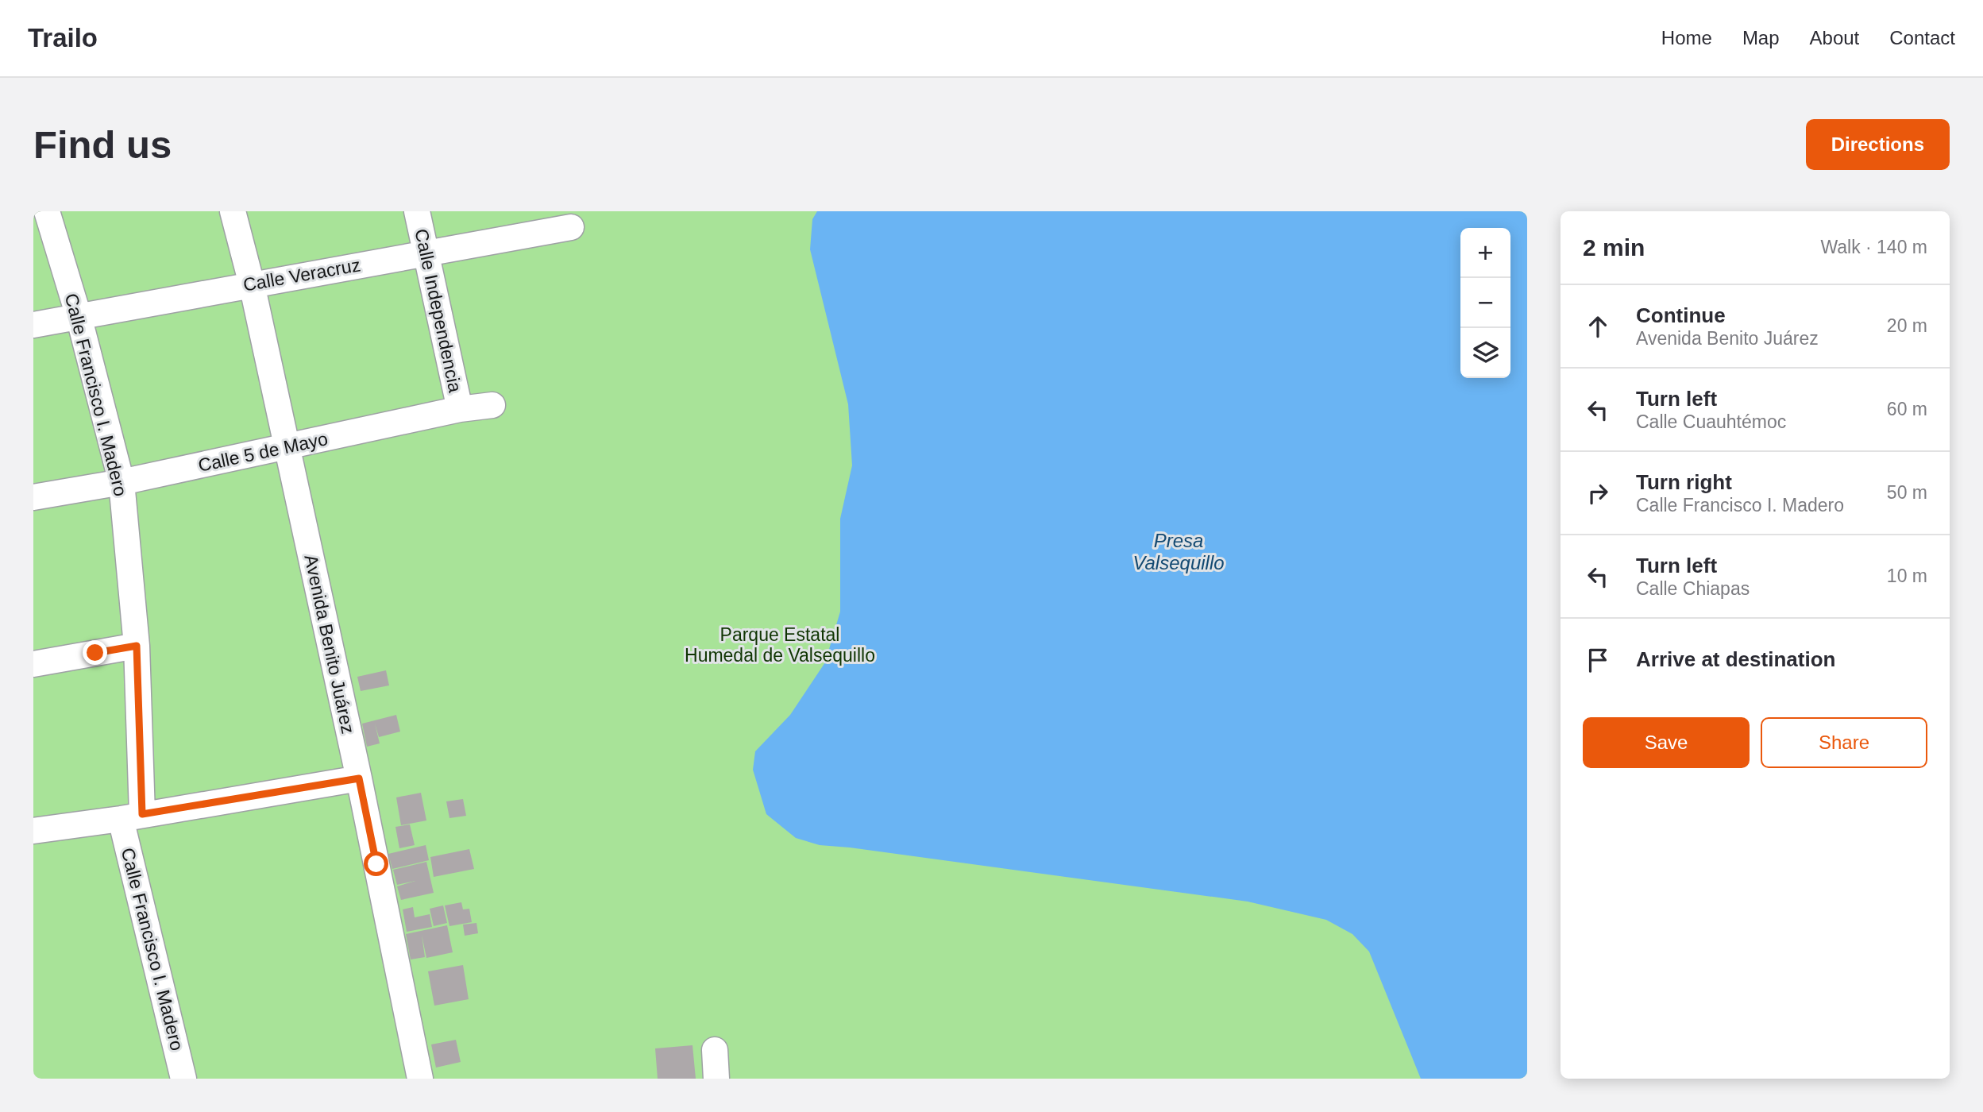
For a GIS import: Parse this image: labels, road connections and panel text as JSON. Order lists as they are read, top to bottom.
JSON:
{
  "streets": {
    "street": [
      "Calle Veracruz",
      "Calle Independencia",
      "Calle Francisco I. Madero",
      "Calle 5 de Mayo",
      "Avenida Benito Juárez"
    ]
  },
  "crossings": [
    ["Calle Veracruz", "Calle Independencia"],
    ["Calle Veracruz", "Calle Francisco I. Madero"],
    ["Calle Veracruz", "Avenida Benito Juárez"],
    ["Calle Independencia", "Calle 5 de Mayo"],
    ["Calle Francisco I. Madero", "Calle 5 de Mayo"],
    ["Calle 5 de Mayo", "Avenida Benito Juárez"]
  ],
  "water": ["Presa Valsequillo"],
  "parks": ["Parque Estatal Humedal de Valsequillo"],
  "page": {
    "header": "Trailo",
    "nav": [
      "Home",
      "Map",
      "About",
      "Contact"
    ],
    "buttons": [
      "Directions",
      ["Save", "Share"]
    ],
    "title": "Find us",
    "heading": ["2 min", "Walk · 140 m"],
    "map_buttons": ["+", "−"],
    "list": [
      ["Continue", "Avenida Benito Juárez", "20 m"],
      ["Turn left", "Calle Cuauhtémoc", "60 m"],
      ["Turn right", "Calle Francisco I. Madero", "50 m"],
      ["Turn left", "Calle Chiapas", "10 m"],
      "Arrive at destination"
    ]
  }
}
